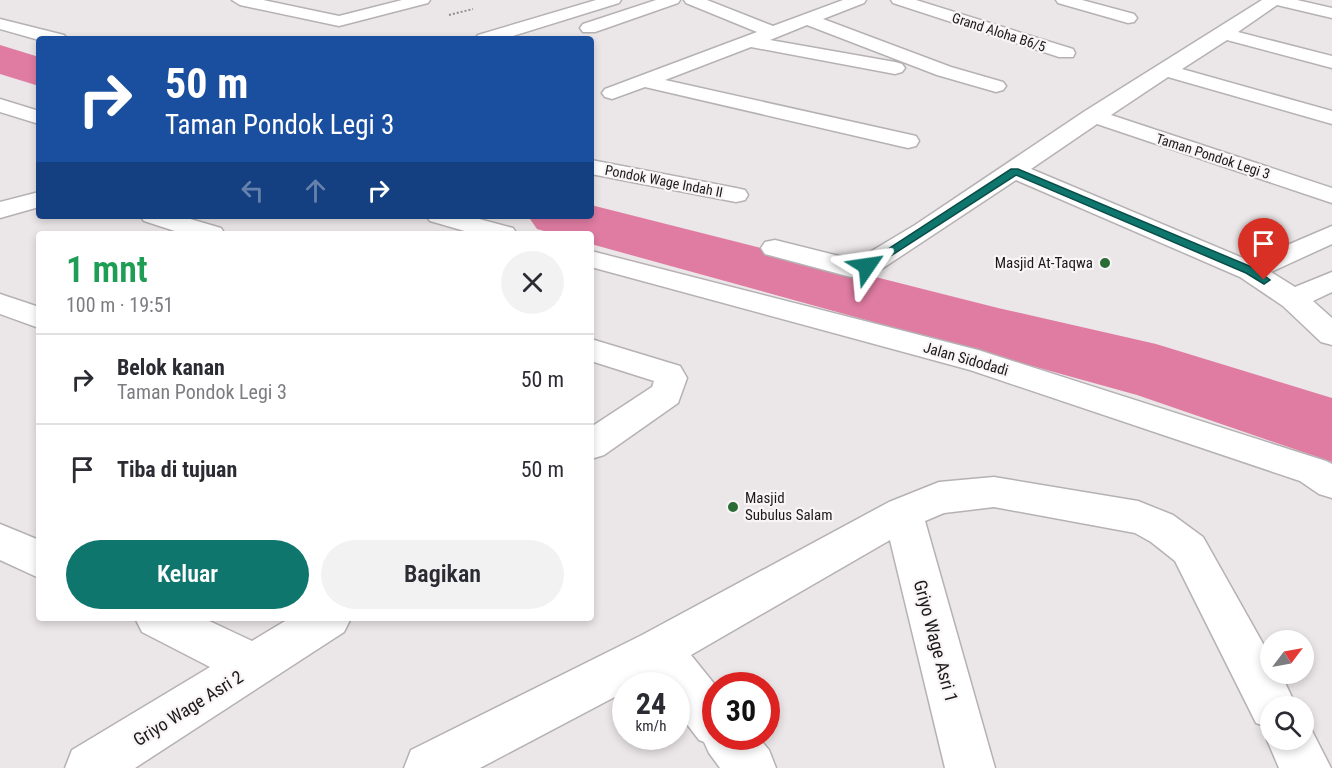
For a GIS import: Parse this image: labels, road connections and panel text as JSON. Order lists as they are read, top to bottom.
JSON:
{
  "streets": {
    "street": [
      "Grand Aloha B6/5",
      "Taman Pondok Legi 3",
      "Pondok Wage Indah II",
      "Jalan Sidodadi",
      "Griyo Wage Asri 1",
      "Griyo Wage Asri 2"
    ]
  },
  "places": ["Masjid At-Taqwa", "Masjid Subulus Salam"],
  "north": "top right",
  "page": {
    "turn": ["50 m", "Taman Pondok Legi 3"],
    "heading": ["1 mnt", "100 m · 19:51"],
    "list": [
      {
        "name": "Belok kanan",
        "note": "Taman Pondok Legi 3",
        "value": "50 m"
      },
      {
        "name": "Tiba di tujuan",
        "value": "50 m"
      }
    ],
    "buttons": ["Keluar", "Bagikan"],
    "speed": "24 km/h",
    "limit": "30"
  }
}
